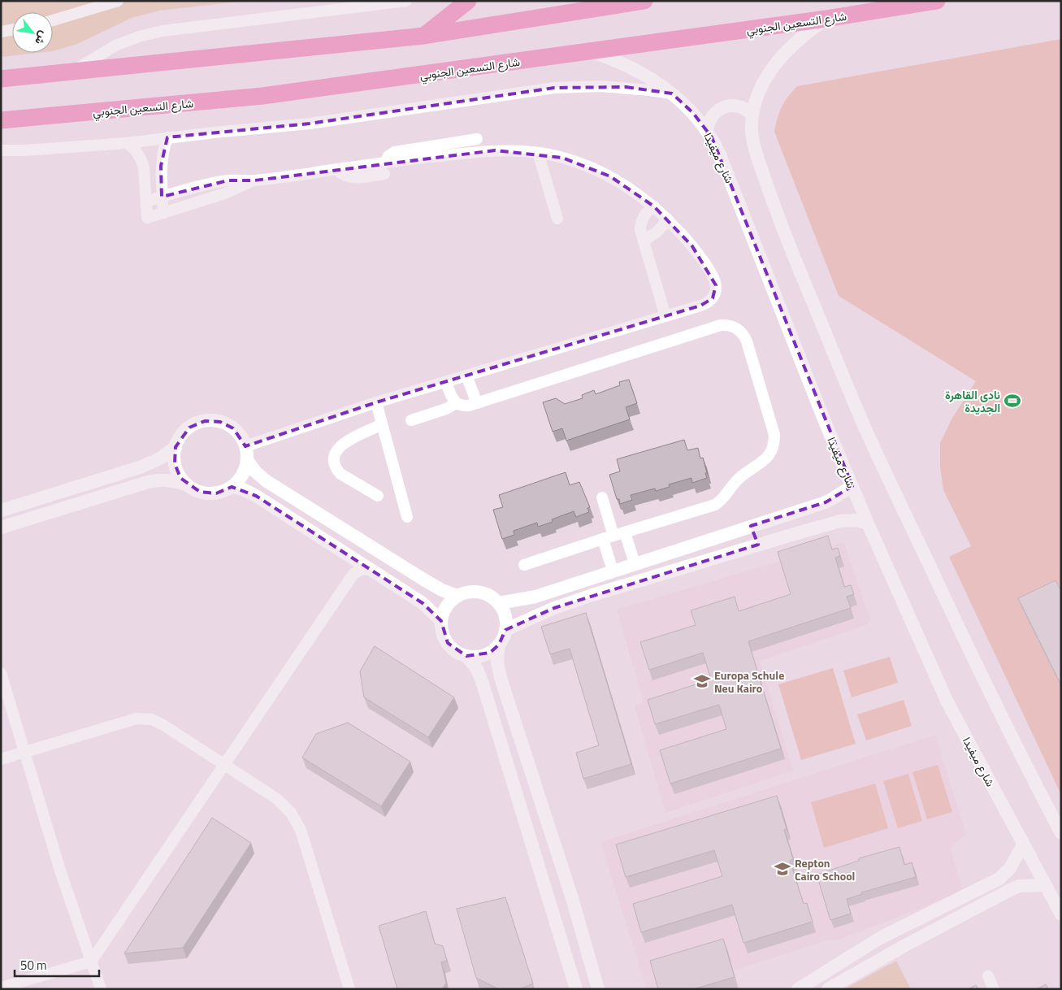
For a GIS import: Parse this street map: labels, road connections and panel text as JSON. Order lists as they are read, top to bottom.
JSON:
{
  "streets": {
    "main road": ["شارع التسعين الجنوبي"],
    "street": ["شارع ميفيدا"]
  },
  "crossings": [
    ["شارع التسعين الجنوبي", "شارع ميفيدا"]
  ],
  "places": {
    "sports": ["نادى القاهرة الجديدة"],
    "school or university": ["Europa Schule Neu Kairo", "Repton Cairo School"]
  },
  "scale_bar": "50 m",
  "north": "bottom right"
}
